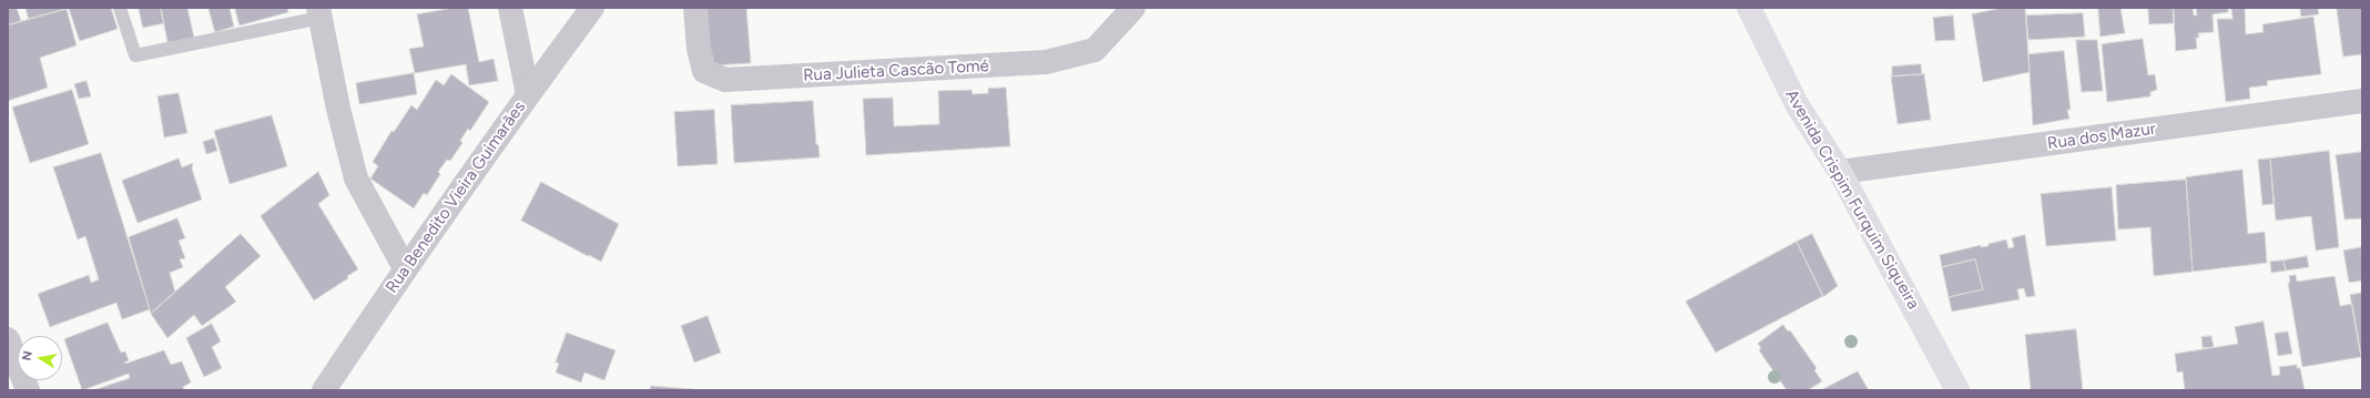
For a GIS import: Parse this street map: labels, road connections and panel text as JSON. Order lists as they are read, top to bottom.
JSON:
{
  "streets": {
    "main road": ["Avenida Crispim Furquim Siqueira"],
    "street": ["Rua Julieta Cascão Tomé", "Rua dos Mazur", "Rua Benedito Vieira Guimarães"]
  },
  "crossings": [
    ["Rua dos Mazur", "Avenida Crispim Furquim Siqueira"]
  ],
  "north": "left"
}
